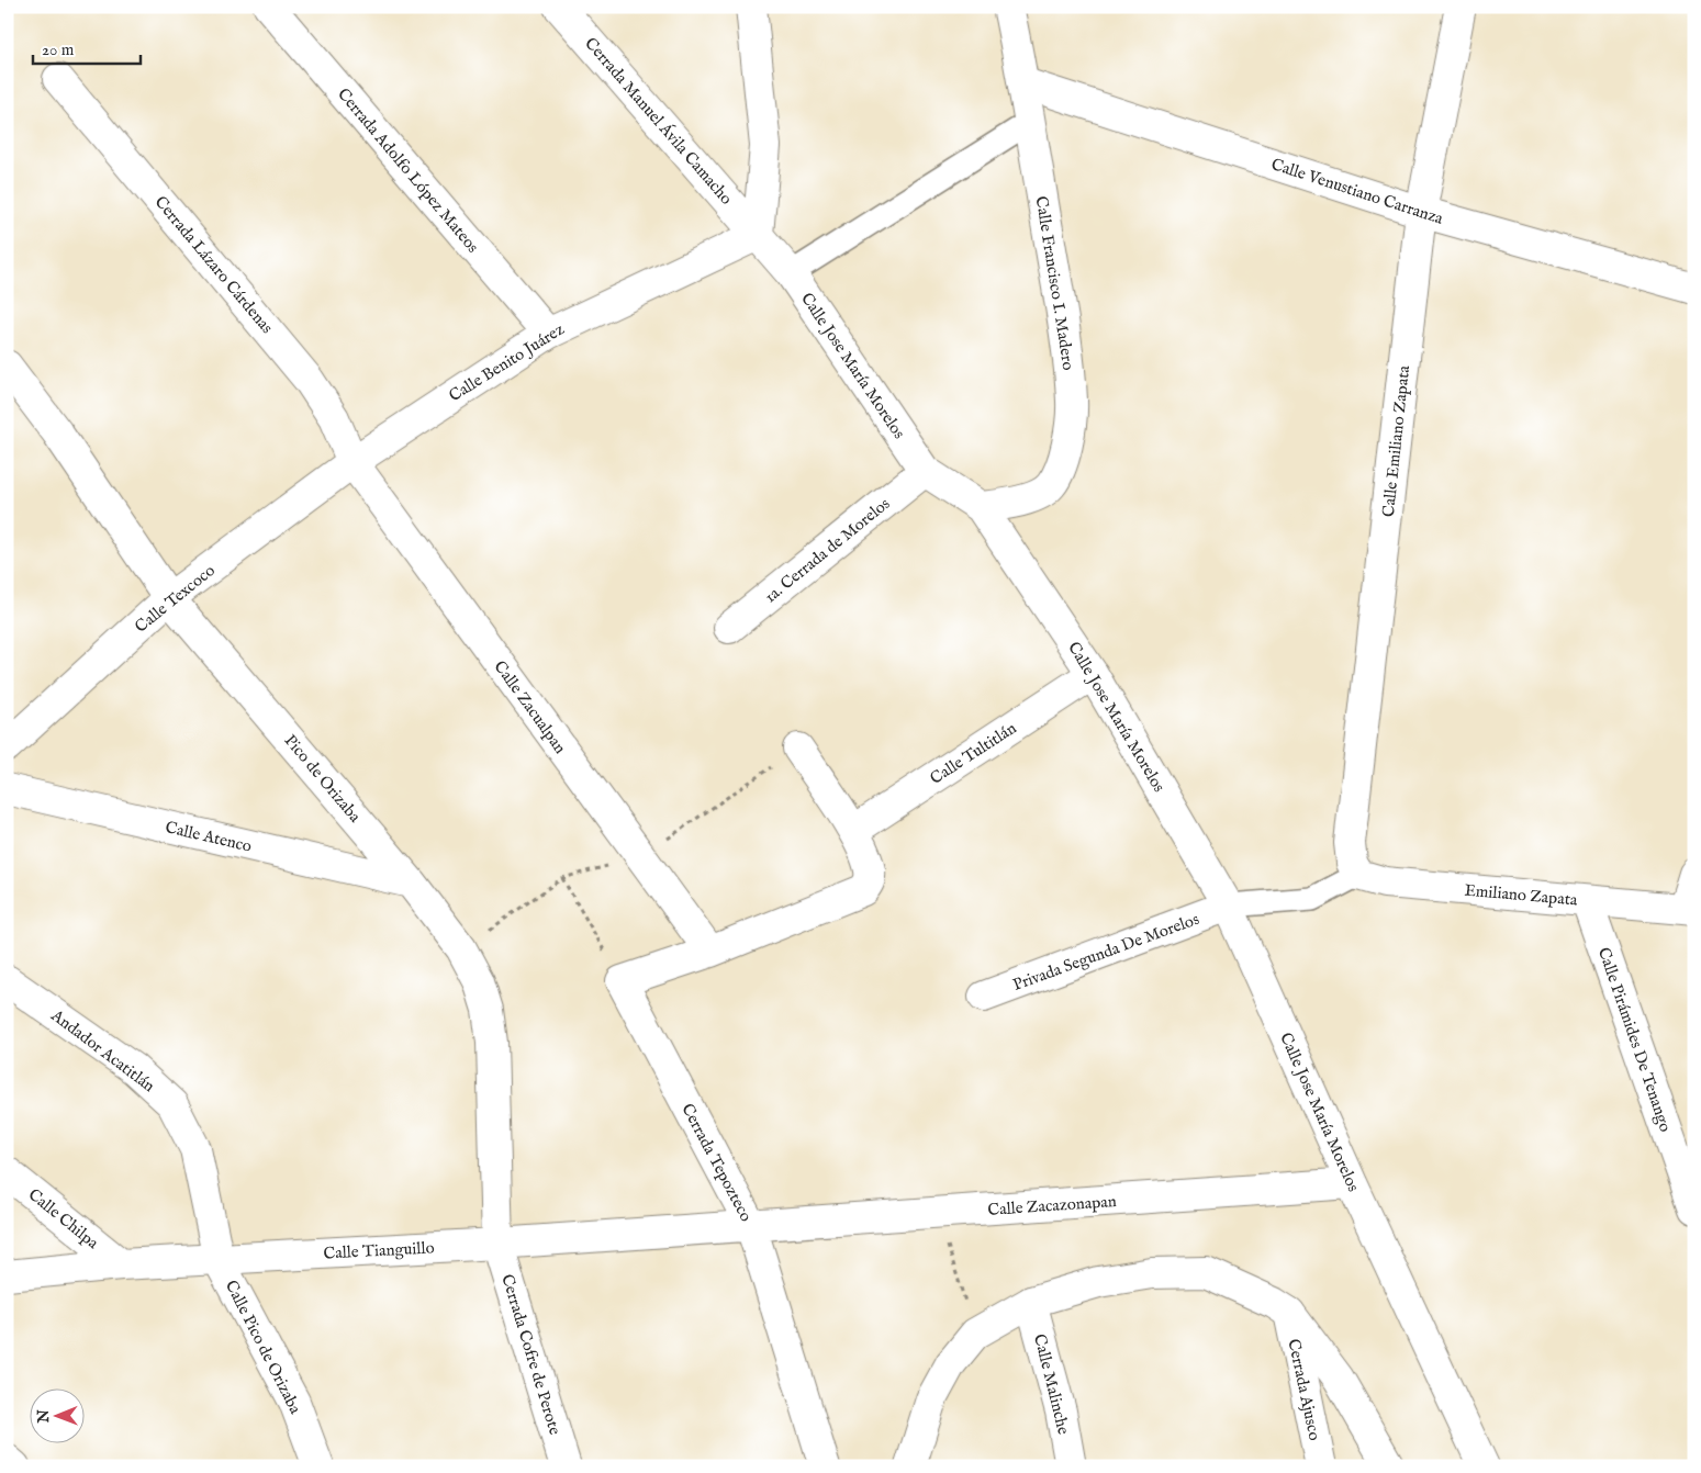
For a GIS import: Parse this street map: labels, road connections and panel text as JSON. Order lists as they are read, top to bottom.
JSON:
{
  "streets": {
    "street": [
      "Cerrada Manuel Ávila Camacho",
      "Cerrada Adolfo López Mateos",
      "Calle Venustiano Carranza",
      "Cerrada Lázaro Cárdenas",
      "Calle Francisco I. Madero",
      "Calle Benito Juárez",
      "Calle Jose María Morelos",
      "Calle Emiliano Zapata",
      "1a. Cerrada de Morelos",
      "Calle Texcoco",
      "Calle Zacualpan",
      "Calle Tultitlán",
      "Pico de Orizaba",
      "Calle Atenco",
      "Emiliano Zapata",
      "Privada Segunda De Morelos",
      "Calle Pirámides De Tenango",
      "Andador Acatitlán",
      "Cerrada Tepozteco",
      "Calle Zacazonapan",
      "Calle Chilpa",
      "Calle Tianguillo",
      "Calle Pico de Orizaba",
      "Cerrada Cofre de Perote",
      "Calle Malinche",
      "Cerrada Ajusco"
    ]
  },
  "crossings": [
    ["Cerrada Manuel Ávila Camacho", "Calle Benito Juárez"],
    ["Cerrada Manuel Ávila Camacho", "Calle Jose María Morelos"],
    ["Cerrada Adolfo López Mateos", "Calle Benito Juárez"],
    ["Calle Venustiano Carranza", "Calle Francisco I. Madero"],
    ["Calle Venustiano Carranza", "Calle Emiliano Zapata"],
    ["Cerrada Lázaro Cárdenas", "Calle Benito Juárez"],
    ["Cerrada Lázaro Cárdenas", "Calle Texcoco"],
    ["Cerrada Lázaro Cárdenas", "Calle Zacualpan"],
    ["Calle Francisco I. Madero", "Calle Jose María Morelos"],
    ["Calle Benito Juárez", "Calle Jose María Morelos"],
    ["Calle Benito Juárez", "Calle Texcoco"],
    ["Calle Benito Juárez", "Calle Zacualpan"],
    ["Calle Jose María Morelos", "1a. Cerrada de Morelos"],
    ["Calle Jose María Morelos", "Calle Tultitlán"],
    ["Calle Jose María Morelos", "Privada Segunda De Morelos"],
    ["Calle Jose María Morelos", "Calle Zacazonapan"],
    ["Calle Emiliano Zapata", "Emiliano Zapata"],
    ["Calle Texcoco", "Calle Zacualpan"],
    ["Calle Texcoco", "Pico de Orizaba"],
    ["Pico de Orizaba", "Calle Atenco"],
    ["Pico de Orizaba", "Calle Tianguillo"],
    ["Pico de Orizaba", "Cerrada Cofre de Perote"],
    ["Emiliano Zapata", "Calle Pirámides De Tenango"],
    ["Andador Acatitlán", "Calle Tianguillo"],
    ["Andador Acatitlán", "Calle Pico de Orizaba"],
    ["Cerrada Tepozteco", "Calle Zacazonapan"],
    ["Cerrada Tepozteco", "Calle Tianguillo"],
    ["Calle Zacazonapan", "Calle Tianguillo"],
    ["Calle Chilpa", "Calle Tianguillo"],
    ["Calle Tianguillo", "Calle Pico de Orizaba"],
    ["Calle Tianguillo", "Cerrada Cofre de Perote"]
  ],
  "scale_bar": "20 m",
  "north": "left"
}
